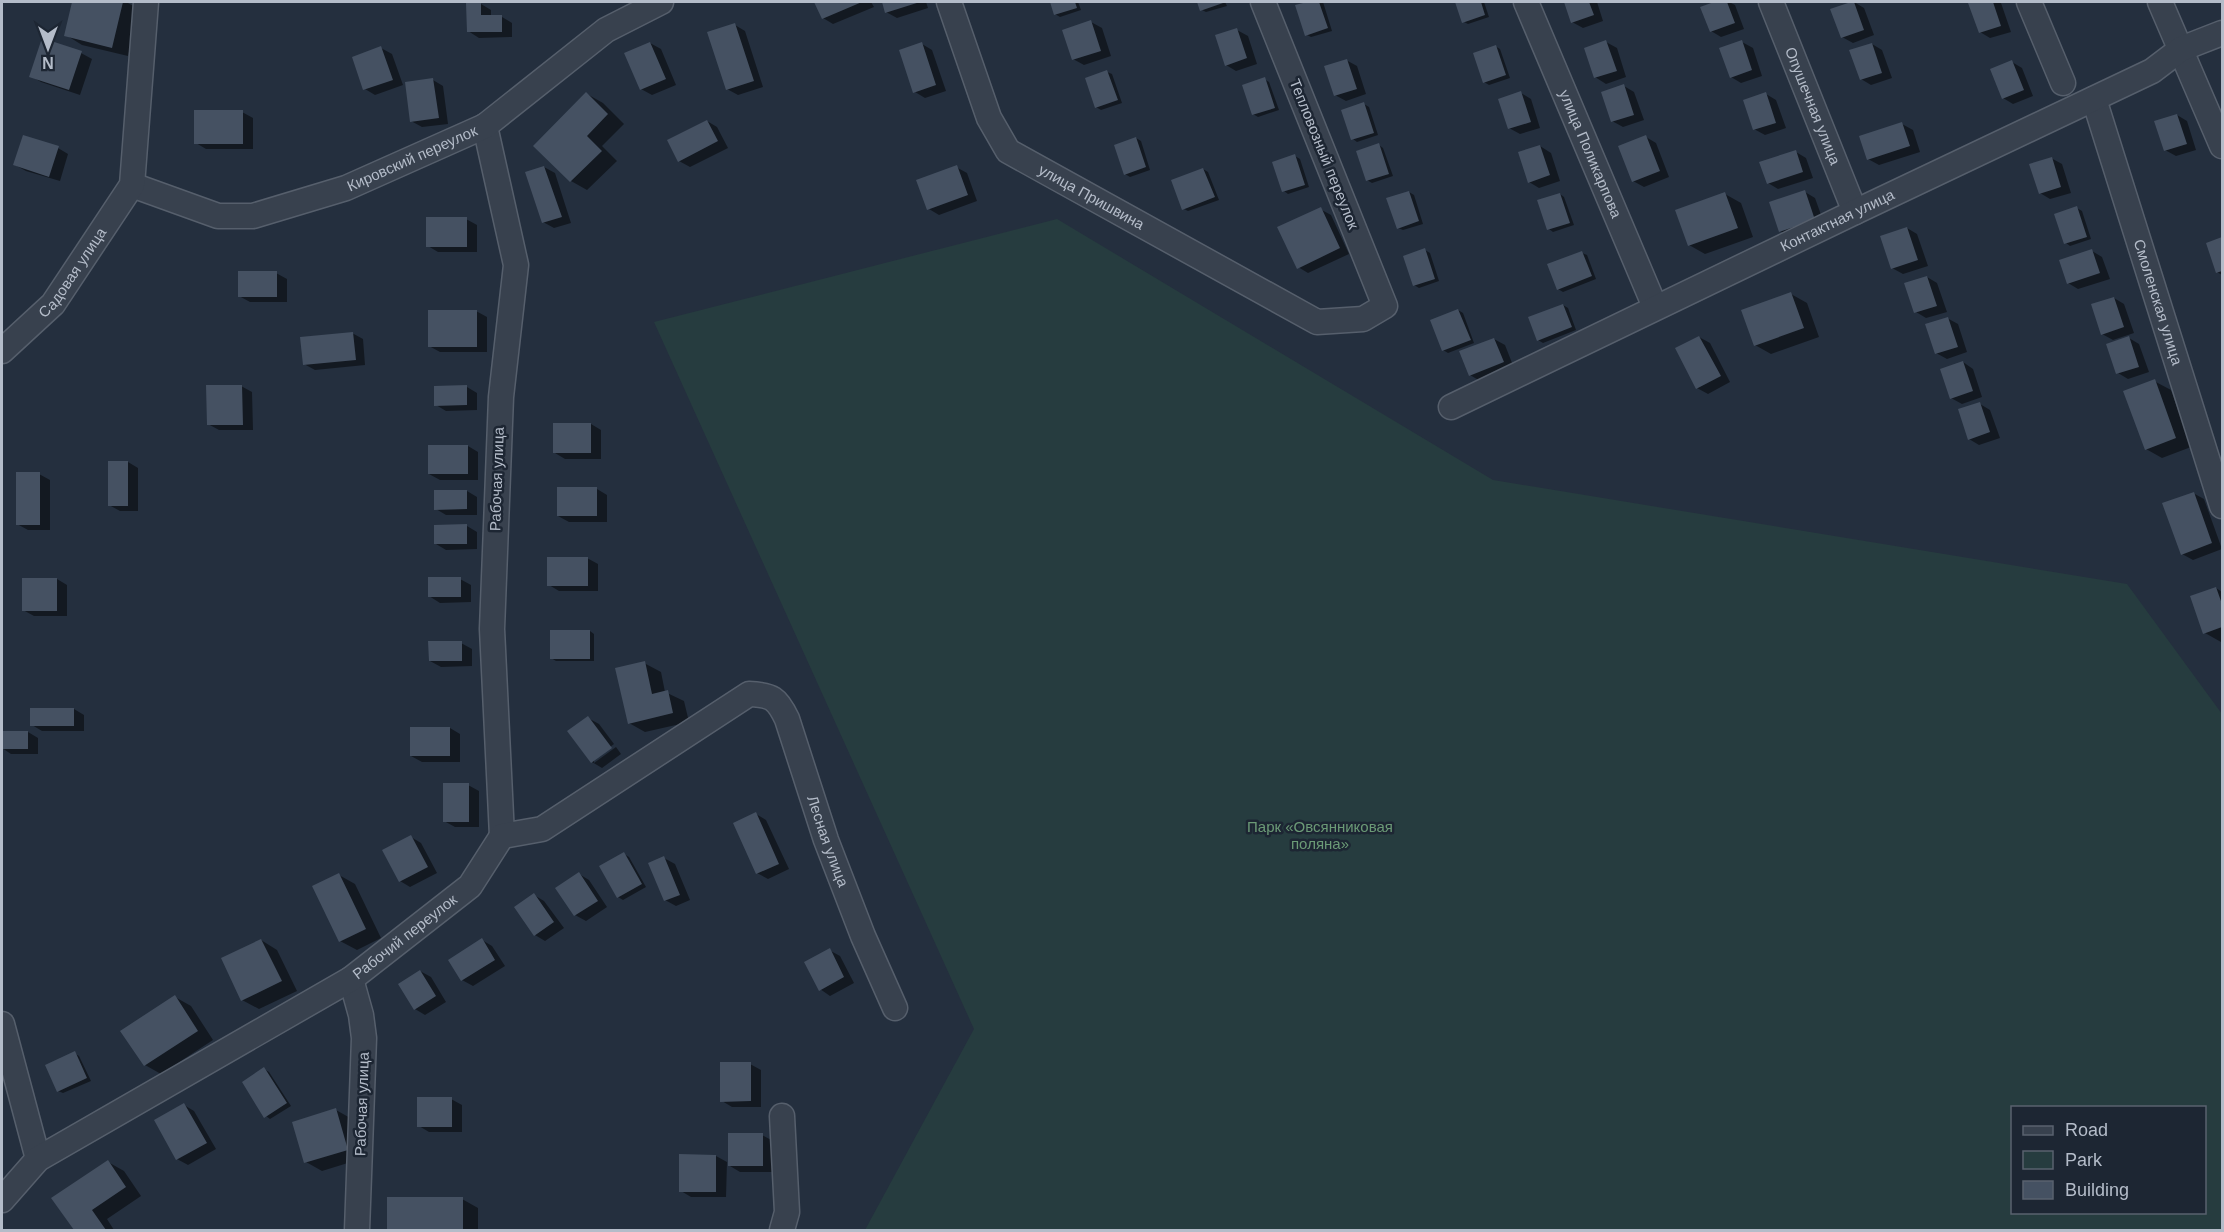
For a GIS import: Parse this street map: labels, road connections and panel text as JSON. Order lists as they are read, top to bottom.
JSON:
{
  "streets": {
    "street": [
      "Опушечная улица",
      "Тепловозный переулок",
      "улица Поликарпова",
      "Кировский переулок",
      "улица Пришвина",
      "Контактная улица",
      "Садовая улица",
      "Смоленская улица",
      "Рабочая улица",
      "Лесная улица",
      "Рабочий переулок"
    ]
  },
  "crossings": [
    ["Опушечная улица", "Контактная улица"],
    ["Тепловозный переулок", "улица Пришвина"],
    ["улица Поликарпова", "Контактная улица"],
    ["Кировский переулок", "Садовая улица"],
    ["Кировский переулок", "Рабочая улица"],
    ["Контактная улица", "Смоленская улица"],
    ["Рабочая улица", "Лесная улица"],
    ["Рабочая улица", "Рабочий переулок"],
    ["Лесная улица", "Рабочий переулок"]
  ],
  "parks": ["Парк «Овсянниковая поляна»"],
  "legend": ["Road", "Park", "Building"],
  "north": "bottom"
}
